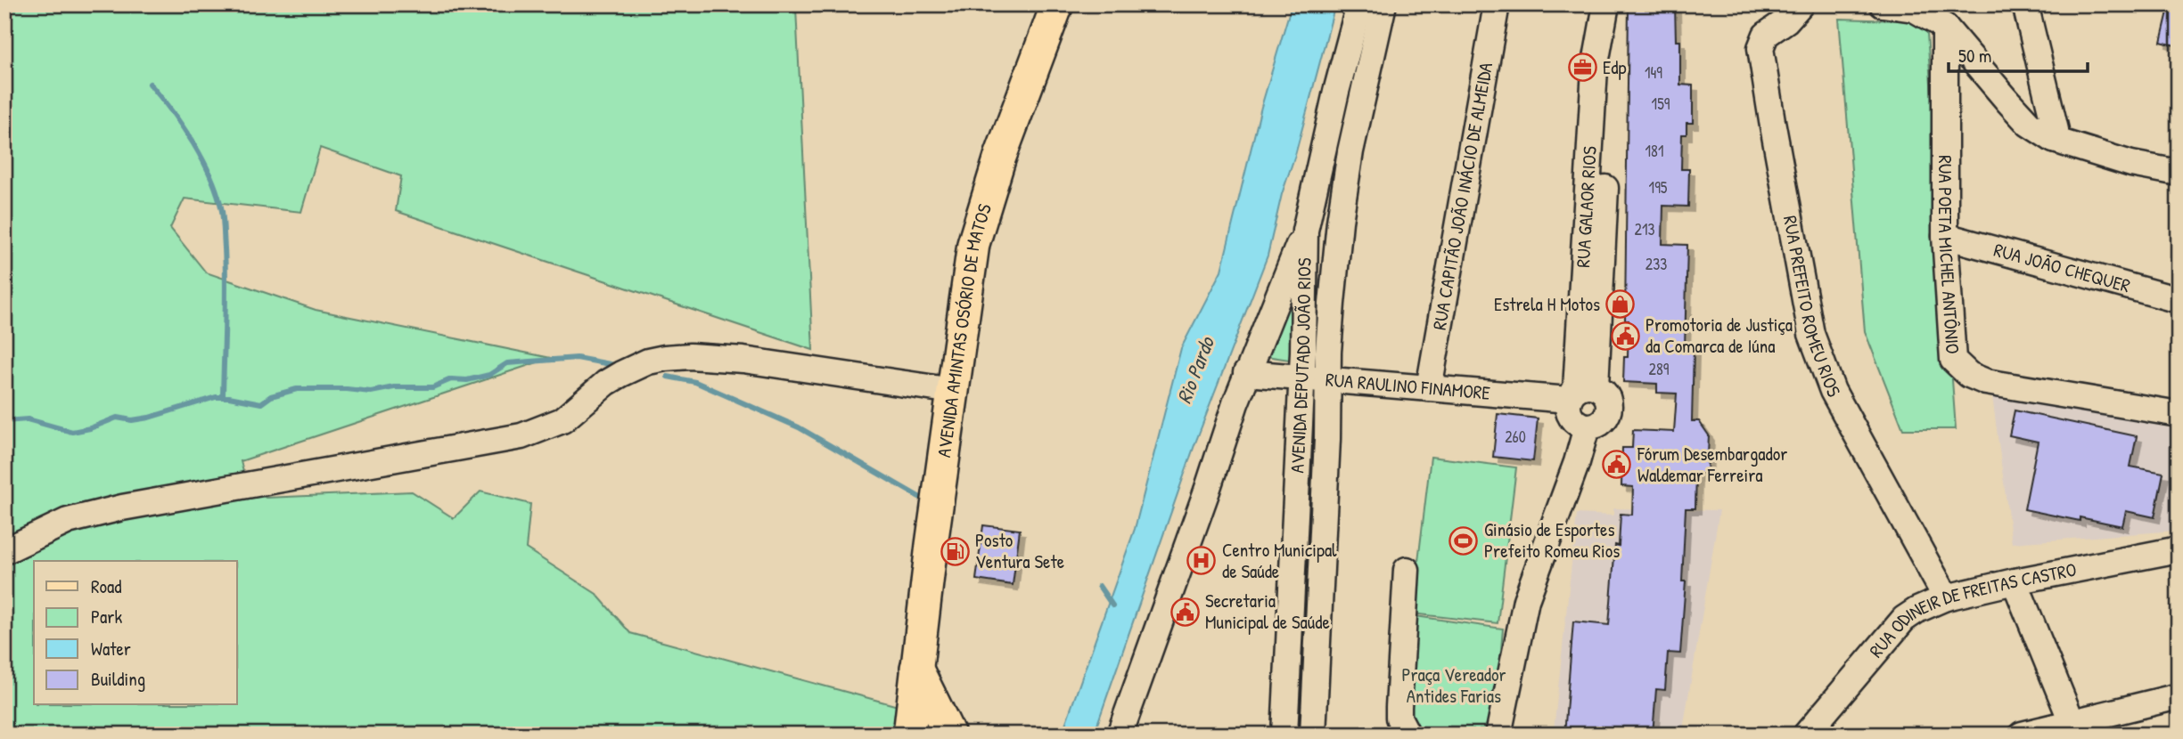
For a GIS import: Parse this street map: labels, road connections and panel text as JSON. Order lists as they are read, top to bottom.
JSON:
{
  "streets": {
    "main road": ["AVENIDA AMINTAS OSÓRIO DE MATOS"],
    "street": [
      "RUA CAPITÃO JOÃO INÁCIO DE ALMEIDA",
      "RUA GALAOR RIOS",
      "RUA POETA MICHEL ANTÔNIO",
      "RUA JOÃO CHEQUER",
      "RUA PREFEITO ROMEU RIOS",
      "AVENIDA DEPUTADO JOÃO RIOS",
      "RUA RAULINO FINAMORE",
      "RUA ODINEIR DE FREITAS CASTRO"
    ]
  },
  "crossings": [
    ["RUA CAPITÃO JOÃO INÁCIO DE ALMEIDA", "RUA RAULINO FINAMORE"],
    ["RUA GALAOR RIOS", "RUA RAULINO FINAMORE"],
    ["RUA POETA MICHEL ANTÔNIO", "RUA JOÃO CHEQUER"],
    ["RUA PREFEITO ROMEU RIOS", "RUA ODINEIR DE FREITAS CASTRO"],
    ["AVENIDA DEPUTADO JOÃO RIOS", "RUA RAULINO FINAMORE"]
  ],
  "water": ["Rio Pardo"],
  "parks": ["Praça Vereador Antides Farias"],
  "places": {
    "office": ["Edp"],
    "shop": ["Estrela H Motos"],
    "public building": ["Promotoria de Justiça da Comarca de Iúna", "Fórum Desembargador Waldemar Ferreira", "Secretaria Municipal de Saúde"],
    "sports": ["Ginásio de Esportes Prefeito Romeu Rios"],
    "fuel station": ["Posto Ventura Sete"],
    "hospital": ["Centro Municipal de Saúde"]
  },
  "house_numbers": [
    "149",
    "159",
    "181",
    "195",
    "213",
    "233",
    "289",
    "260"
  ],
  "legend": [
    "Road",
    "Park",
    "Water",
    "Building"
  ],
  "scale_bar": "50 m"
}
